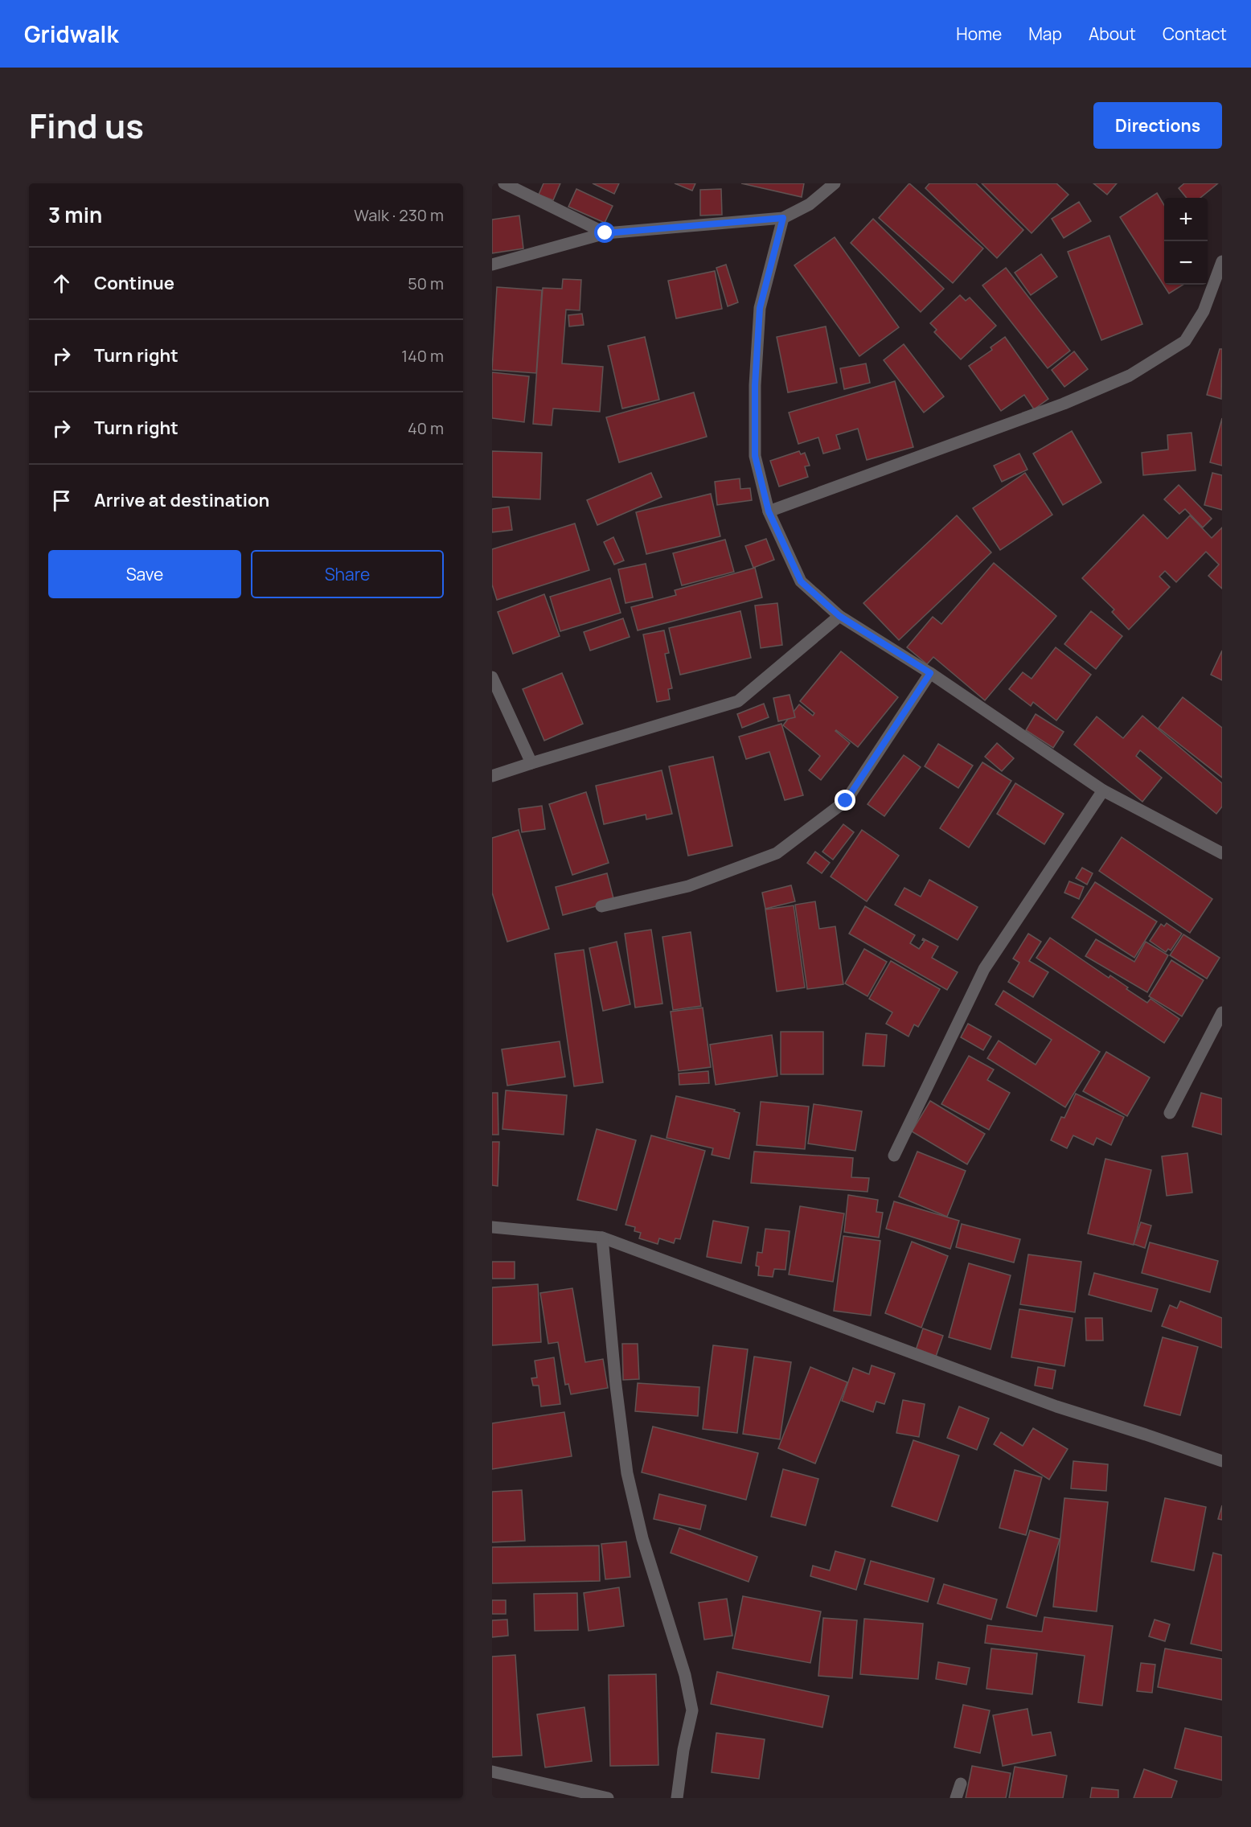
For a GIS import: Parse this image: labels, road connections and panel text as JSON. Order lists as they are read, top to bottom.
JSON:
{
  "page": {
    "header": "Gridwalk",
    "nav": [
      "Home",
      "Map",
      "About",
      "Contact"
    ],
    "title": "Find us",
    "buttons": [
      "Directions",
      ["Save", "Share"]
    ],
    "heading": ["3 min", "Walk · 230 m"],
    "map_buttons": ["+", "−"],
    "list": [
      ["Continue", "50 m"],
      ["Turn right", "140 m"],
      ["Turn right", "40 m"],
      "Arrive at destination"
    ]
  }
}
